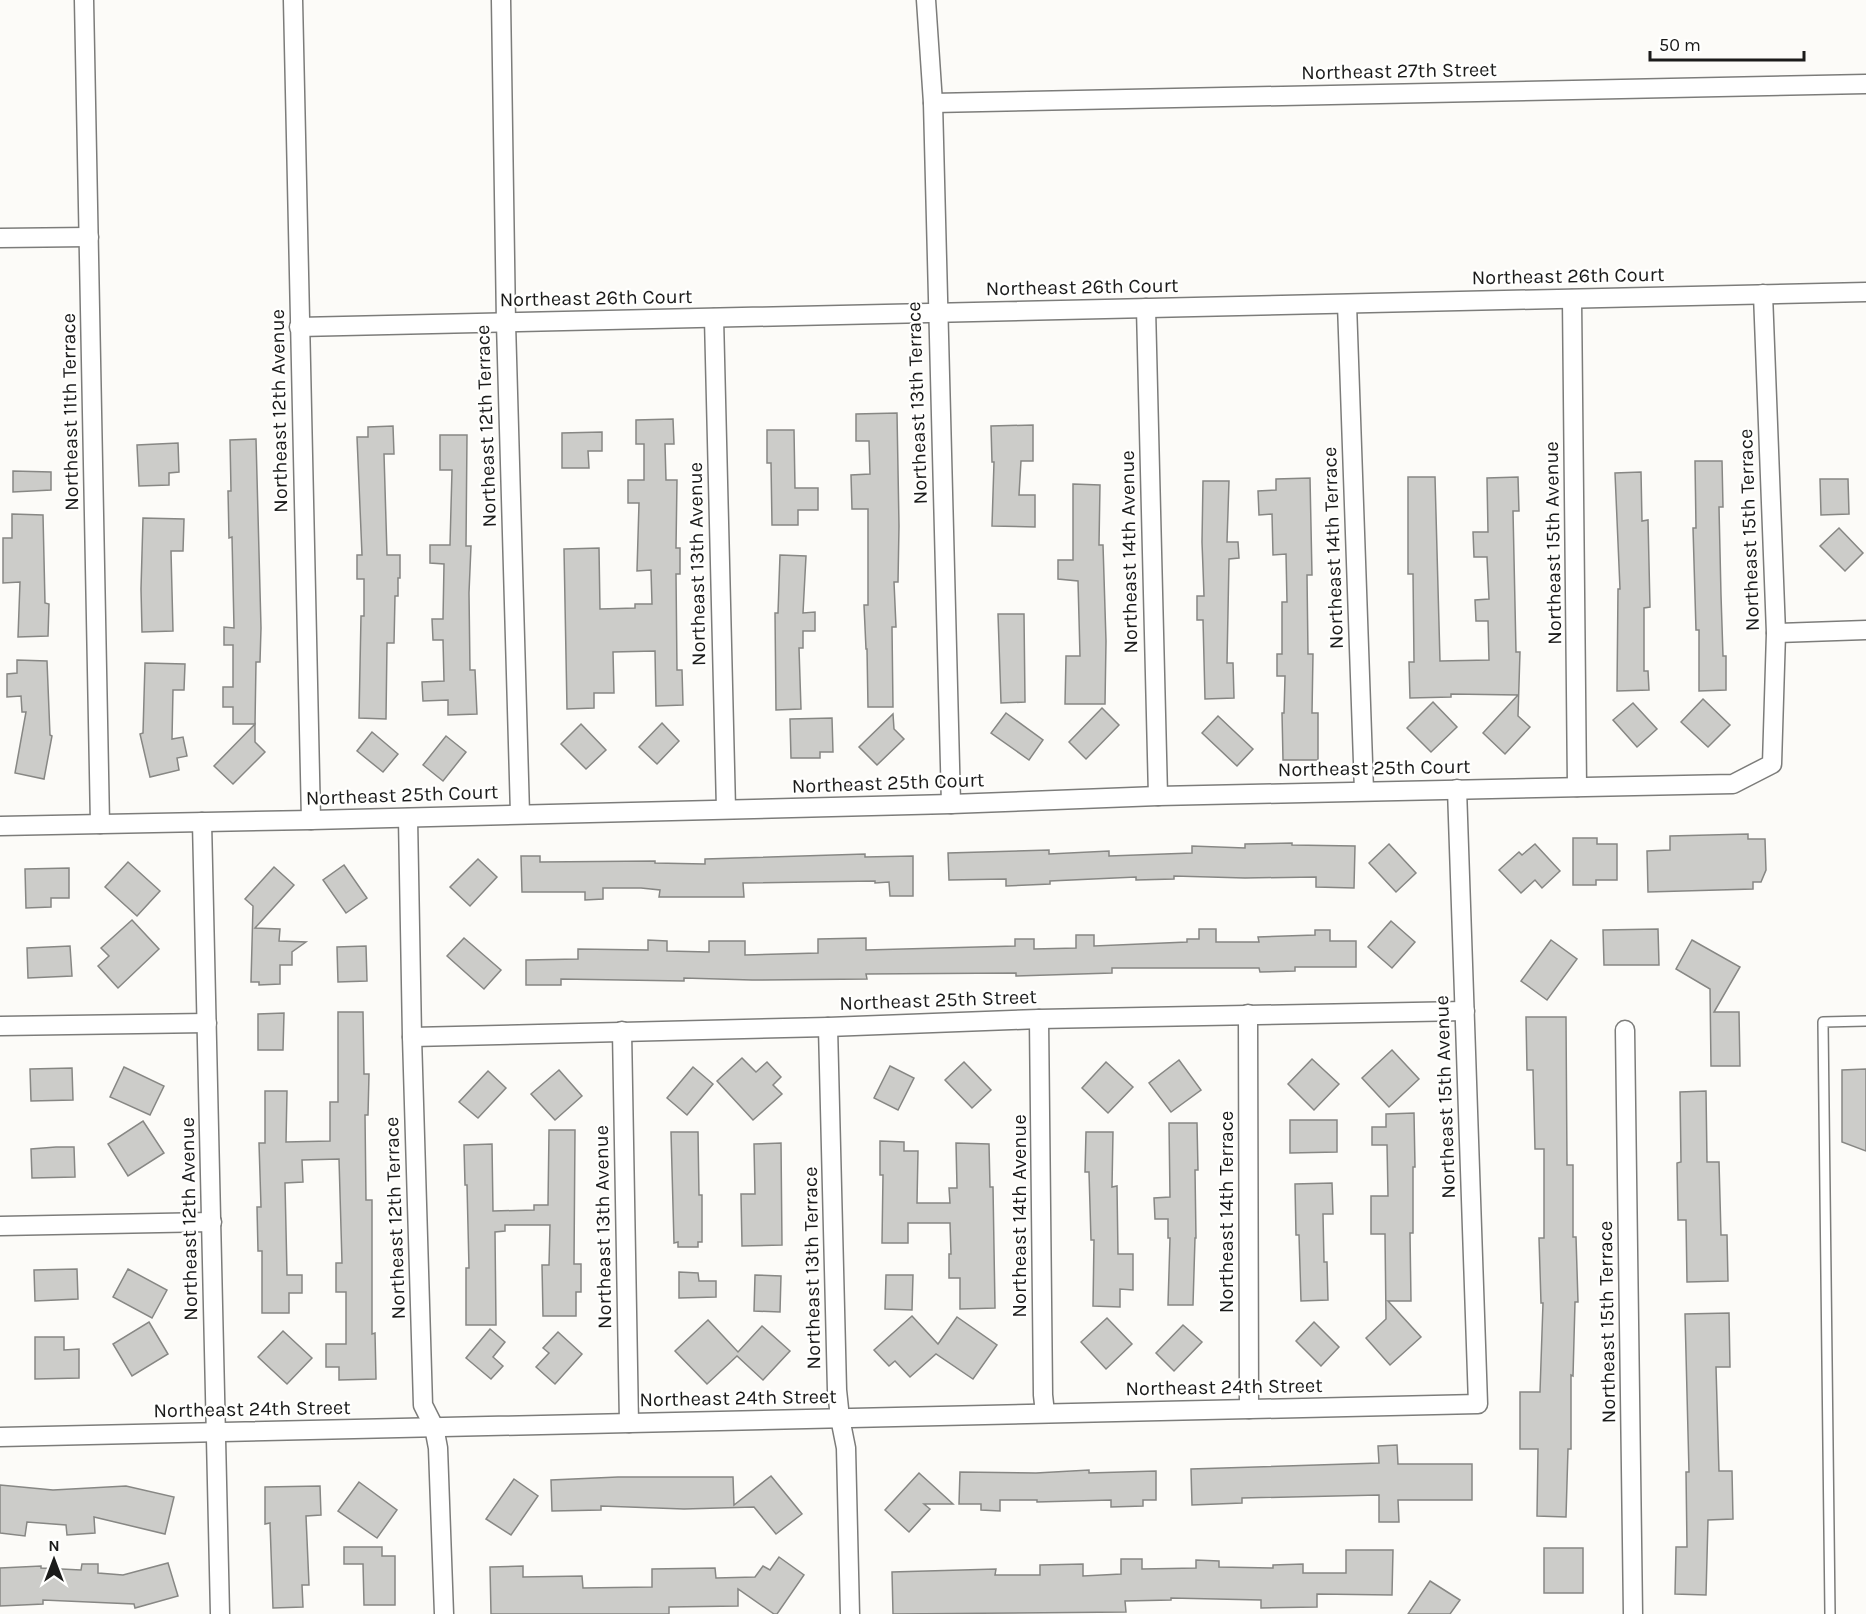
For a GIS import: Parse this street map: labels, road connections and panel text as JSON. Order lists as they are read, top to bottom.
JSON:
{
  "streets": {
    "street": [
      "Northeast 27th Street",
      "Northeast 26th Court",
      "Northeast 13th Terrace",
      "Northeast 12th Avenue",
      "Northeast 11th Terrace",
      "Northeast 12th Terrace",
      "Northeast 15th Terrace",
      "Northeast 15th Avenue",
      "Northeast 14th Terrace",
      "Northeast 14th Avenue",
      "Northeast 13th Avenue",
      "Northeast 25th Court",
      "Northeast 25th Street",
      "Northeast 24th Street"
    ]
  },
  "crossings": [
    ["Northeast 27th Street", "Northeast 13th Terrace"],
    ["Northeast 26th Court", "Northeast 13th Terrace"],
    ["Northeast 26th Court", "Northeast 12th Avenue"],
    ["Northeast 26th Court", "Northeast 12th Terrace"],
    ["Northeast 26th Court", "Northeast 15th Terrace"],
    ["Northeast 26th Court", "Northeast 15th Avenue"],
    ["Northeast 26th Court", "Northeast 14th Terrace"],
    ["Northeast 26th Court", "Northeast 14th Avenue"],
    ["Northeast 26th Court", "Northeast 13th Avenue"],
    ["Northeast 13th Terrace", "Northeast 25th Court"],
    ["Northeast 13th Terrace", "Northeast 25th Street"],
    ["Northeast 13th Terrace", "Northeast 24th Street"],
    ["Northeast 12th Avenue", "Northeast 25th Court"],
    ["Northeast 12th Avenue", "Northeast 24th Street"],
    ["Northeast 11th Terrace", "Northeast 25th Court"],
    ["Northeast 12th Terrace", "Northeast 25th Court"],
    ["Northeast 12th Terrace", "Northeast 25th Street"],
    ["Northeast 12th Terrace", "Northeast 24th Street"],
    ["Northeast 15th Terrace", "Northeast 25th Court"],
    ["Northeast 15th Avenue", "Northeast 25th Court"],
    ["Northeast 15th Avenue", "Northeast 25th Street"],
    ["Northeast 15th Avenue", "Northeast 24th Street"],
    ["Northeast 14th Terrace", "Northeast 25th Court"],
    ["Northeast 14th Terrace", "Northeast 25th Street"],
    ["Northeast 14th Terrace", "Northeast 24th Street"],
    ["Northeast 14th Avenue", "Northeast 25th Court"],
    ["Northeast 14th Avenue", "Northeast 25th Street"],
    ["Northeast 14th Avenue", "Northeast 24th Street"],
    ["Northeast 13th Avenue", "Northeast 25th Court"],
    ["Northeast 13th Avenue", "Northeast 25th Street"],
    ["Northeast 13th Avenue", "Northeast 24th Street"]
  ],
  "scale_bar": "50 m",
  "north": "top"
}
